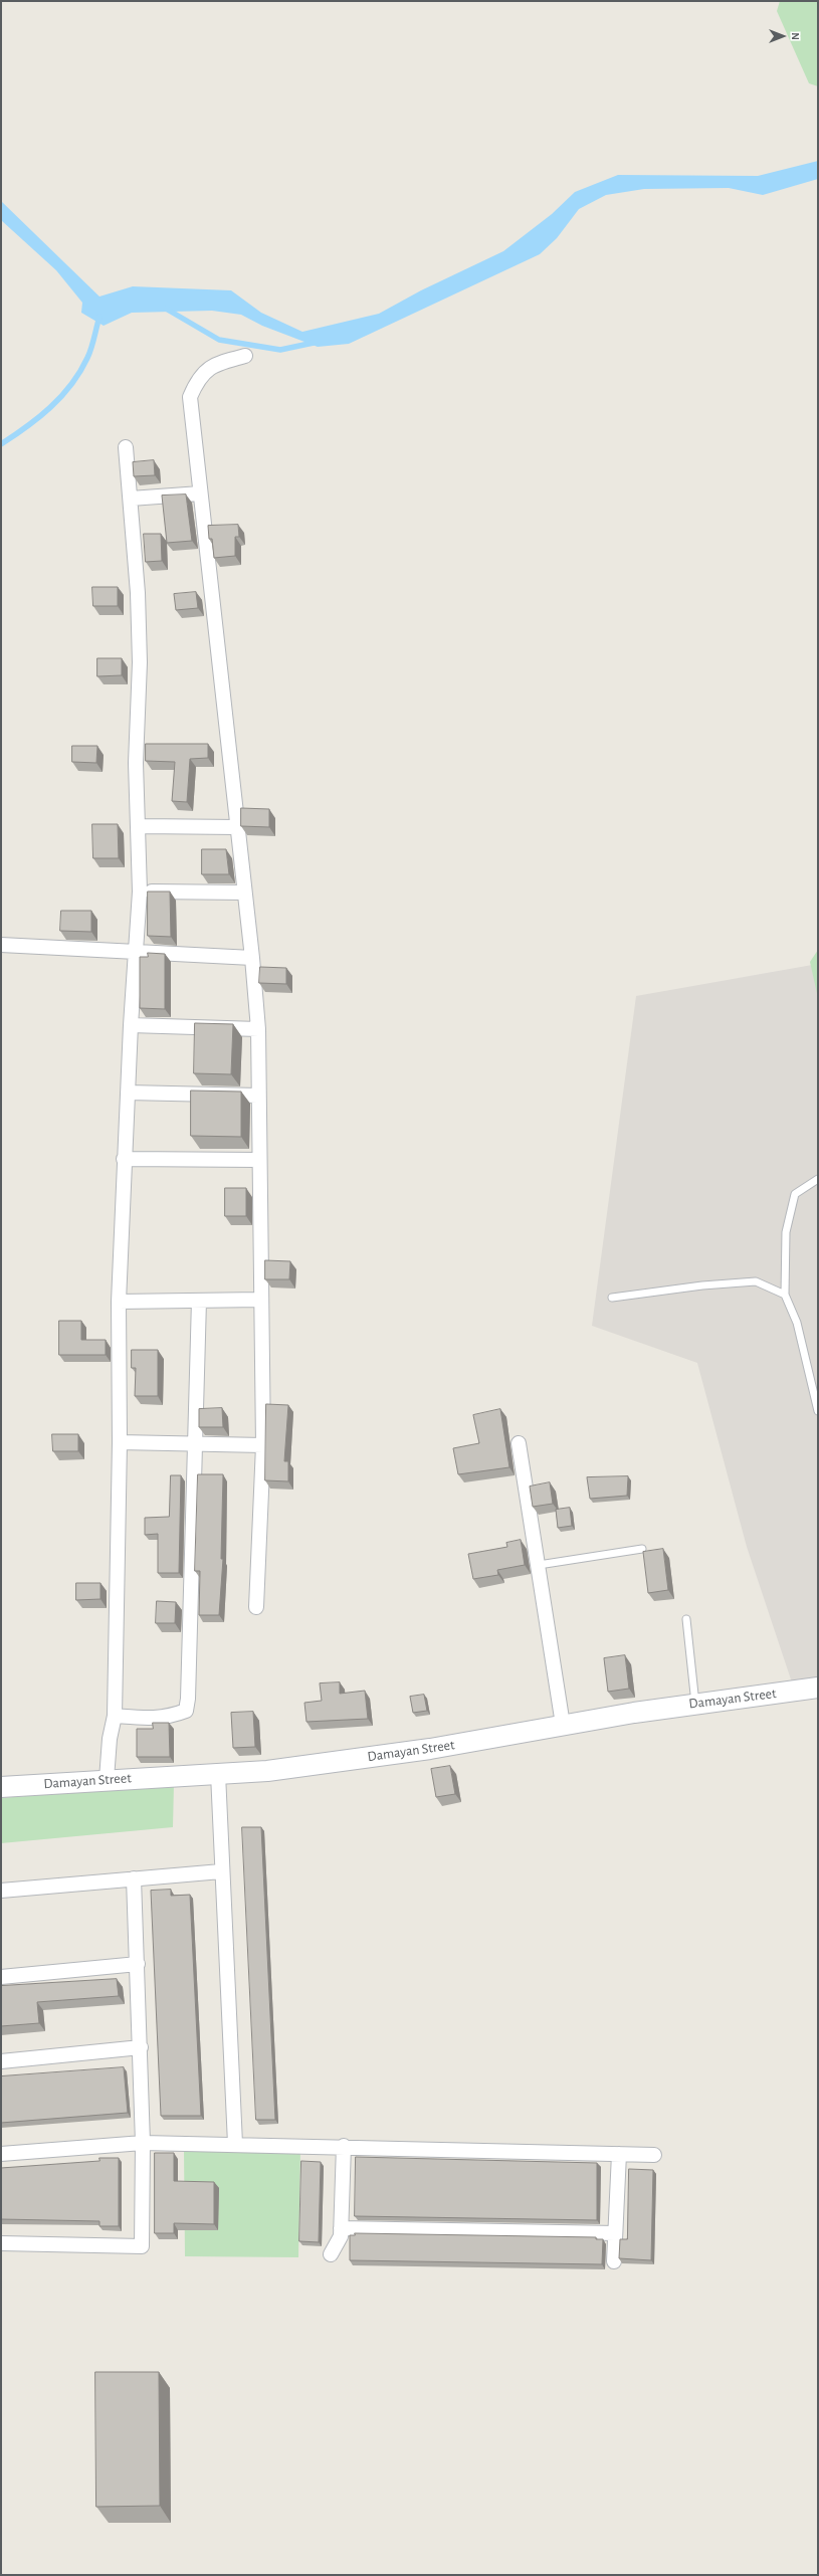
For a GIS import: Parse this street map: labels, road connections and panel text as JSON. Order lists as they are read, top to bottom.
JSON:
{
  "streets": {
    "street": ["Damayan Street"]
  },
  "north": "right"
}
